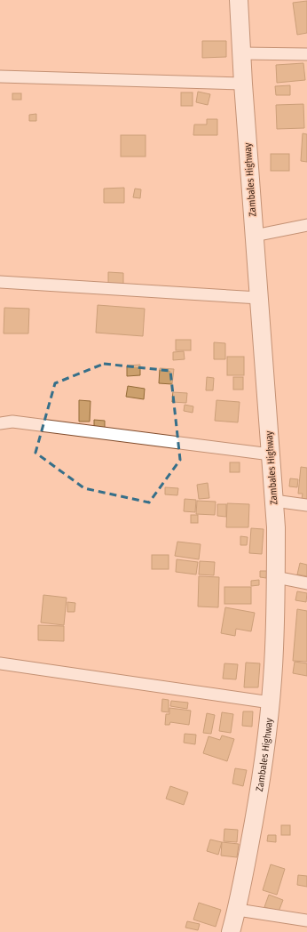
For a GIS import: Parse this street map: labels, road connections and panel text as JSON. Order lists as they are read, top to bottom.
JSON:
{
  "streets": {
    "main road": ["Zambales Highway"]
  }
}
